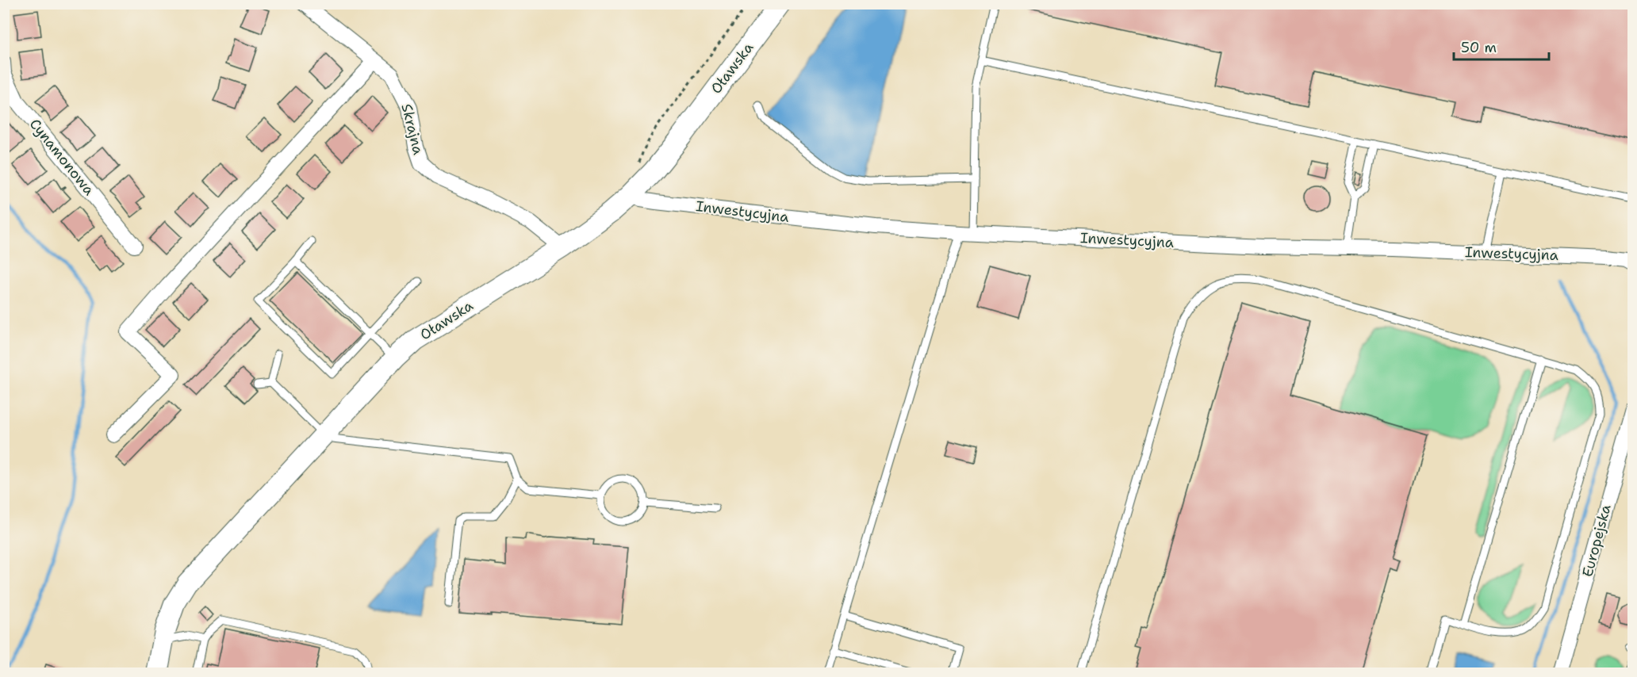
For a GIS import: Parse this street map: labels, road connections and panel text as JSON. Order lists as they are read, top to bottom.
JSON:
{
  "streets": {
    "street": [
      "Oławska",
      "Skrajna",
      "Cynamonowa",
      "Inwestycyjna",
      "Europejska"
    ]
  },
  "crossings": [
    ["Oławska", "Skrajna"],
    ["Oławska", "Inwestycyjna"]
  ],
  "scale_bar": "50 m"
}
